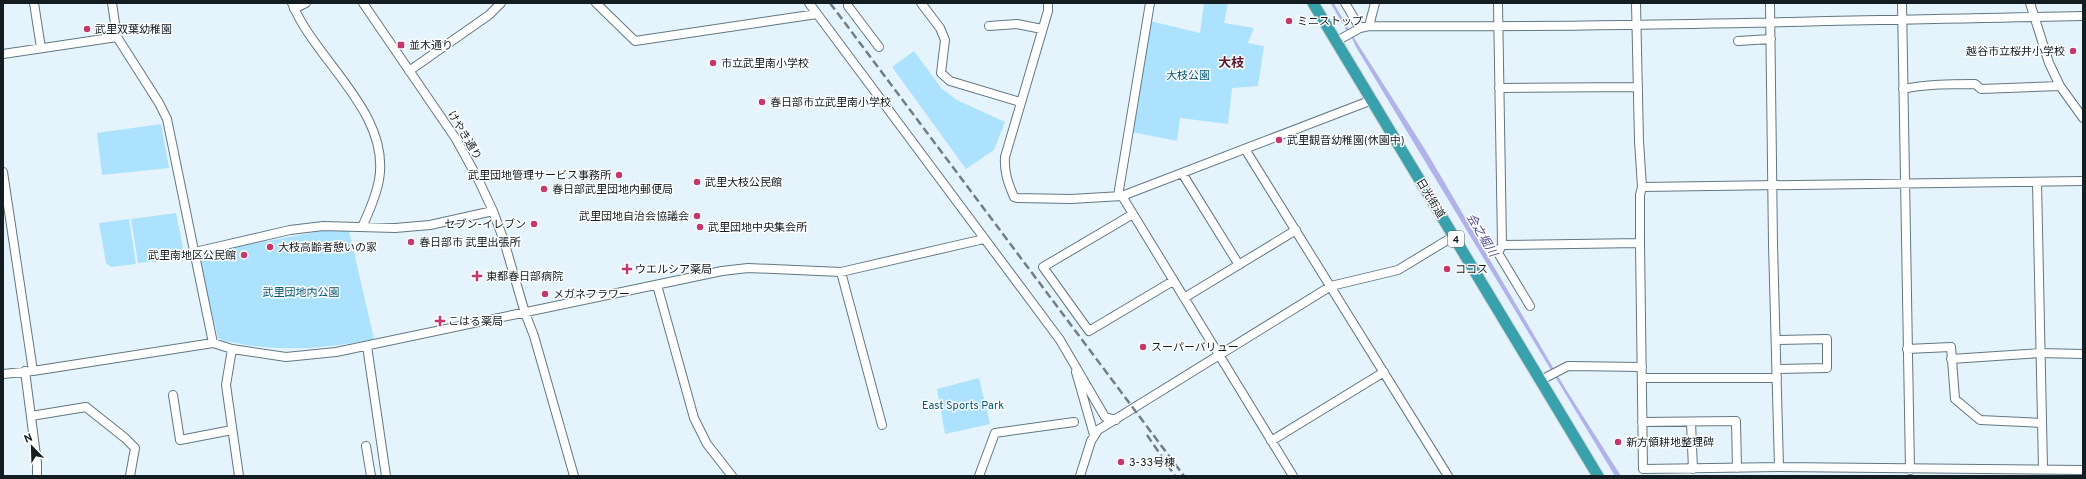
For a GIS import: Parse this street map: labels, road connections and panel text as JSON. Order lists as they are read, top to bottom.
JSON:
{
  "streets": {
    "highway": ["日光街道", "4"],
    "street": ["けやき通り"]
  },
  "districts": ["大枝"],
  "water": ["会之堀川"],
  "parks": ["大枝公園", "武里団地内公園", "East Sports Park"],
  "places": {
    "other": [
      "ミニストップ",
      "武里双葉幼稚園",
      "越谷市立桜井小学校",
      "市立武里南小学校",
      "春日部市立武里南小学校",
      "武里観音幼稚園(休園中)",
      "武里団地管理サービス事務所",
      "武里大枝公民館",
      "春日部武里団地内郵便局",
      "武里団地自治会協議会",
      "セブン-イレブン",
      "武里団地中央集会所",
      "春日部市 武里出張所",
      "大枝高齢者憩いの家",
      "武里南地区公民館",
      "ココス",
      "メガネフラワー",
      "スーパーバリュー",
      "新方領耕地整理碑",
      "3-33号棟"
    ],
    "transit": ["並木通り"],
    "health": ["ウエルシア薬局", "東都春日部病院", "こはる薬局"]
  },
  "north": "top left"
}
